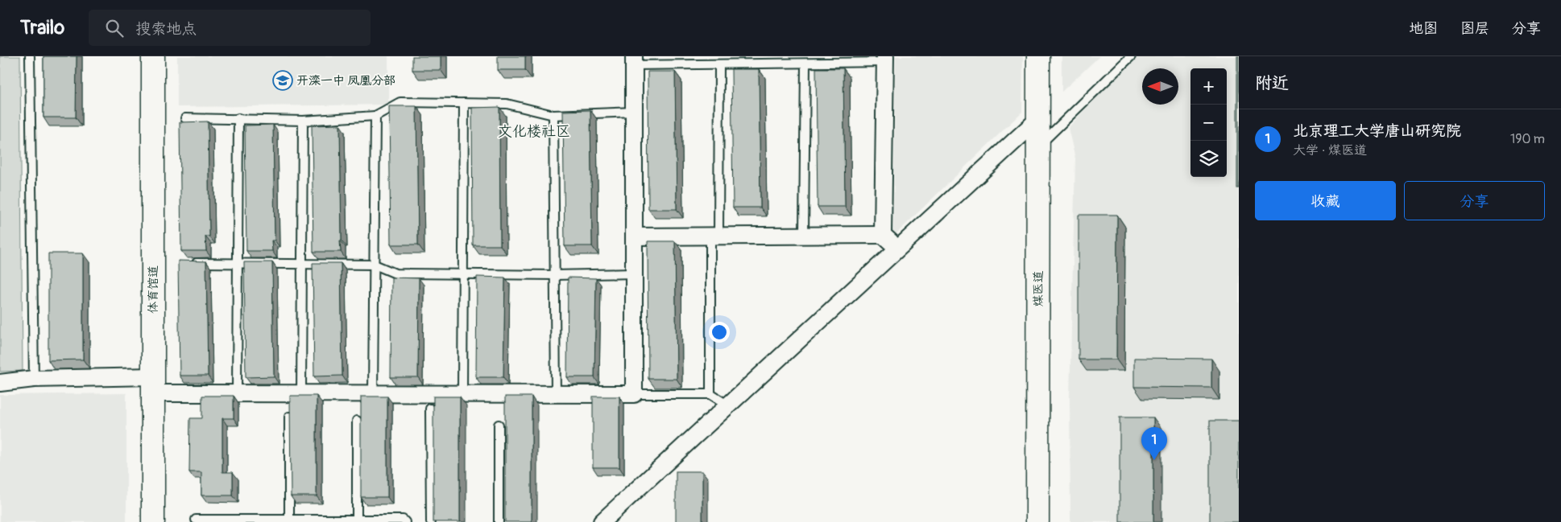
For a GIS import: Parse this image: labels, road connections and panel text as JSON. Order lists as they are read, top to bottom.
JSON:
{
  "streets": {
    "street": ["煤医道", "体育馆道"]
  },
  "districts": ["文化楼社区"],
  "places": {
    "school or university": ["开滦一中 凤凰分部"]
  },
  "north": "left",
  "page": {
    "header": "Trailo",
    "search": "搜索地点",
    "nav": ["地图", "图层", "分享"],
    "heading": "附近",
    "map_buttons": ["+", "−"],
    "list": [
      {
        "mark": "1",
        "name": "北京理工大学唐山研究院",
        "note": "大学 · 煤医道",
        "value": "190 m"
      }
    ],
    "buttons": ["收藏", "分享"],
    "pins": "1"
  }
}
